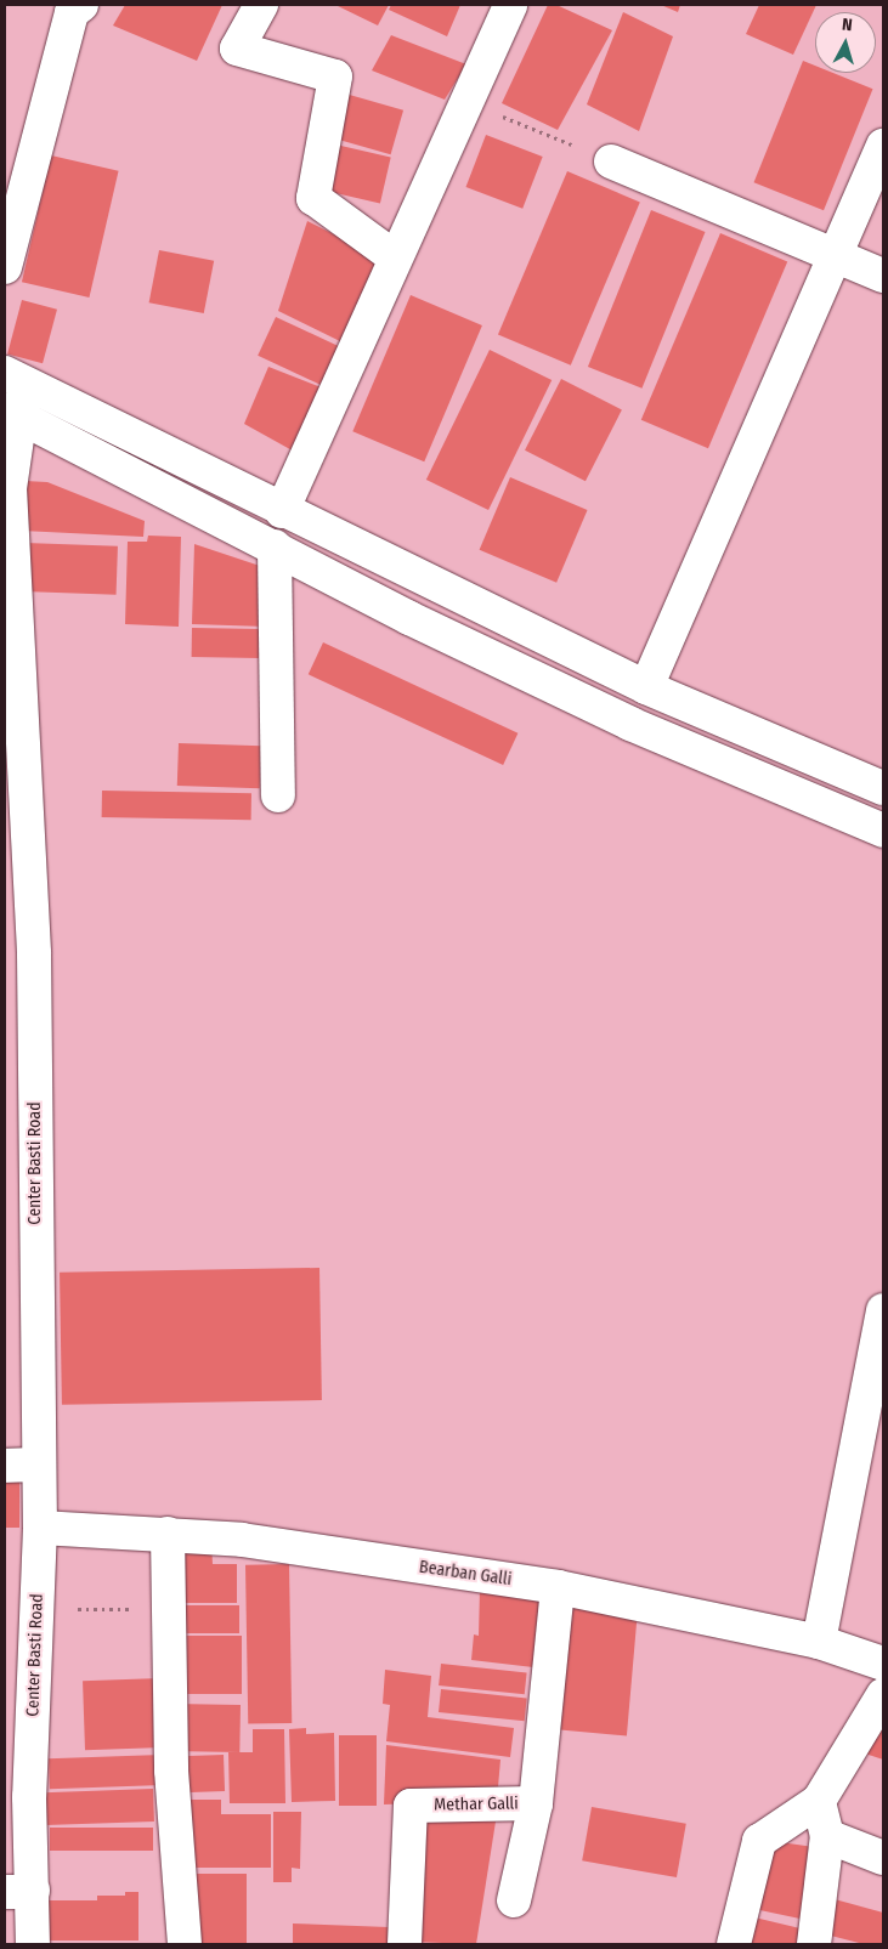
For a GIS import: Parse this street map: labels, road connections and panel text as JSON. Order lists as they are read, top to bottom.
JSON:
{
  "streets": {
    "street": ["Center Basti Road", "Bearban Galli", "Methar Galli"]
  },
  "crossings": [
    ["Center Basti Road", "Bearban Galli"],
    ["Bearban Galli", "Methar Galli"]
  ],
  "north": "top"
}
